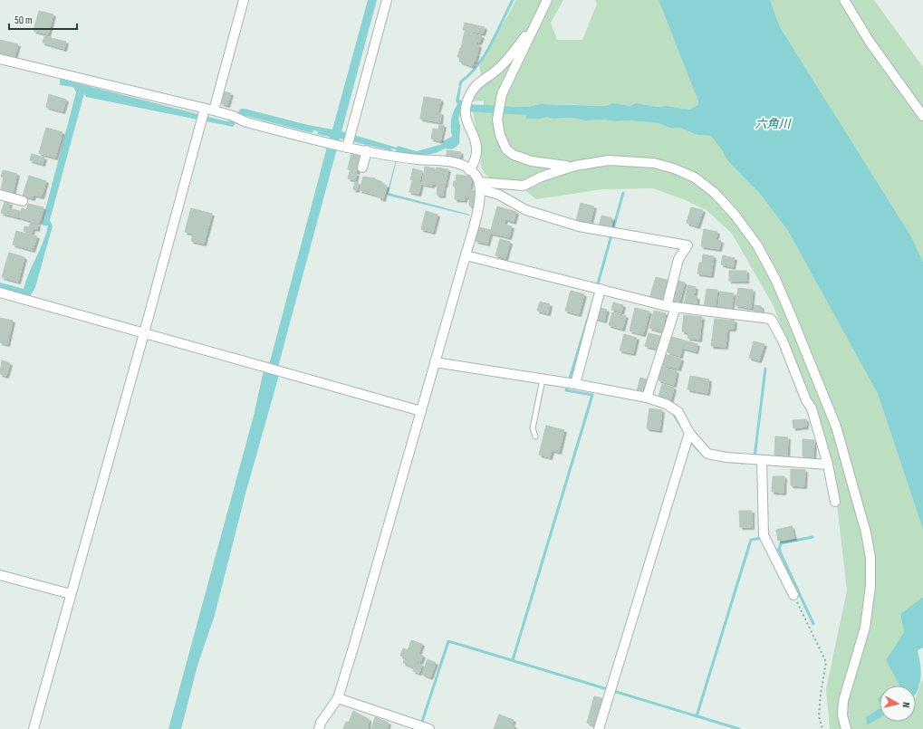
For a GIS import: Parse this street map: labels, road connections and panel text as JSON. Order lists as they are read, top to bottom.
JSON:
{
  "water": ["六角川"],
  "scale_bar": "50 m",
  "north": "right"
}
